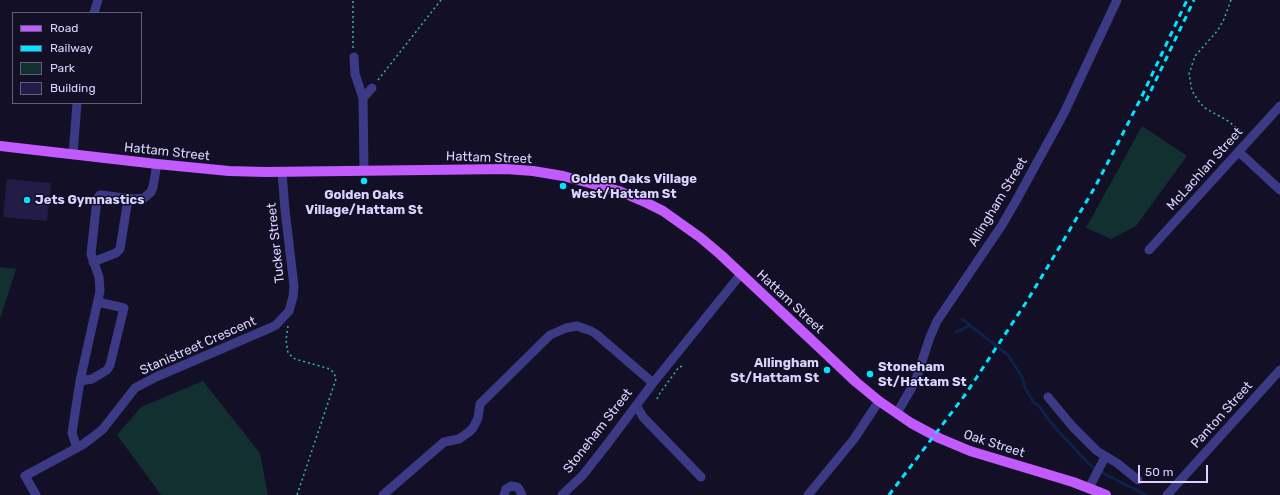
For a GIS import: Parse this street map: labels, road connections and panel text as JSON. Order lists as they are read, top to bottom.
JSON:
{
  "streets": {
    "main road": ["Hattam Street", "Oak Street"],
    "street": [
      "McLachlan Street",
      "Allingham Street",
      "Tucker Street",
      "Stanistreet Crescent",
      "Panton Street",
      "Stoneham Street"
    ]
  },
  "crossings": [
    ["Hattam Street", "Allingham Street"],
    ["Hattam Street", "Tucker Street"],
    ["Hattam Street", "Stoneham Street"],
    ["Hattam Street", "Oak Street"],
    ["Allingham Street", "Oak Street"],
    ["Tucker Street", "Stanistreet Crescent"]
  ],
  "places": [
    "Golden Oaks Village/Hattam St",
    "Golden Oaks Village West/Hattam St",
    "Jets Gymnastics",
    "Allingham St/Hattam St",
    "Stoneham St/Hattam St"
  ],
  "legend": [
    "Road",
    "Railway",
    "Park",
    "Building"
  ],
  "scale_bar": "50 m"
}
